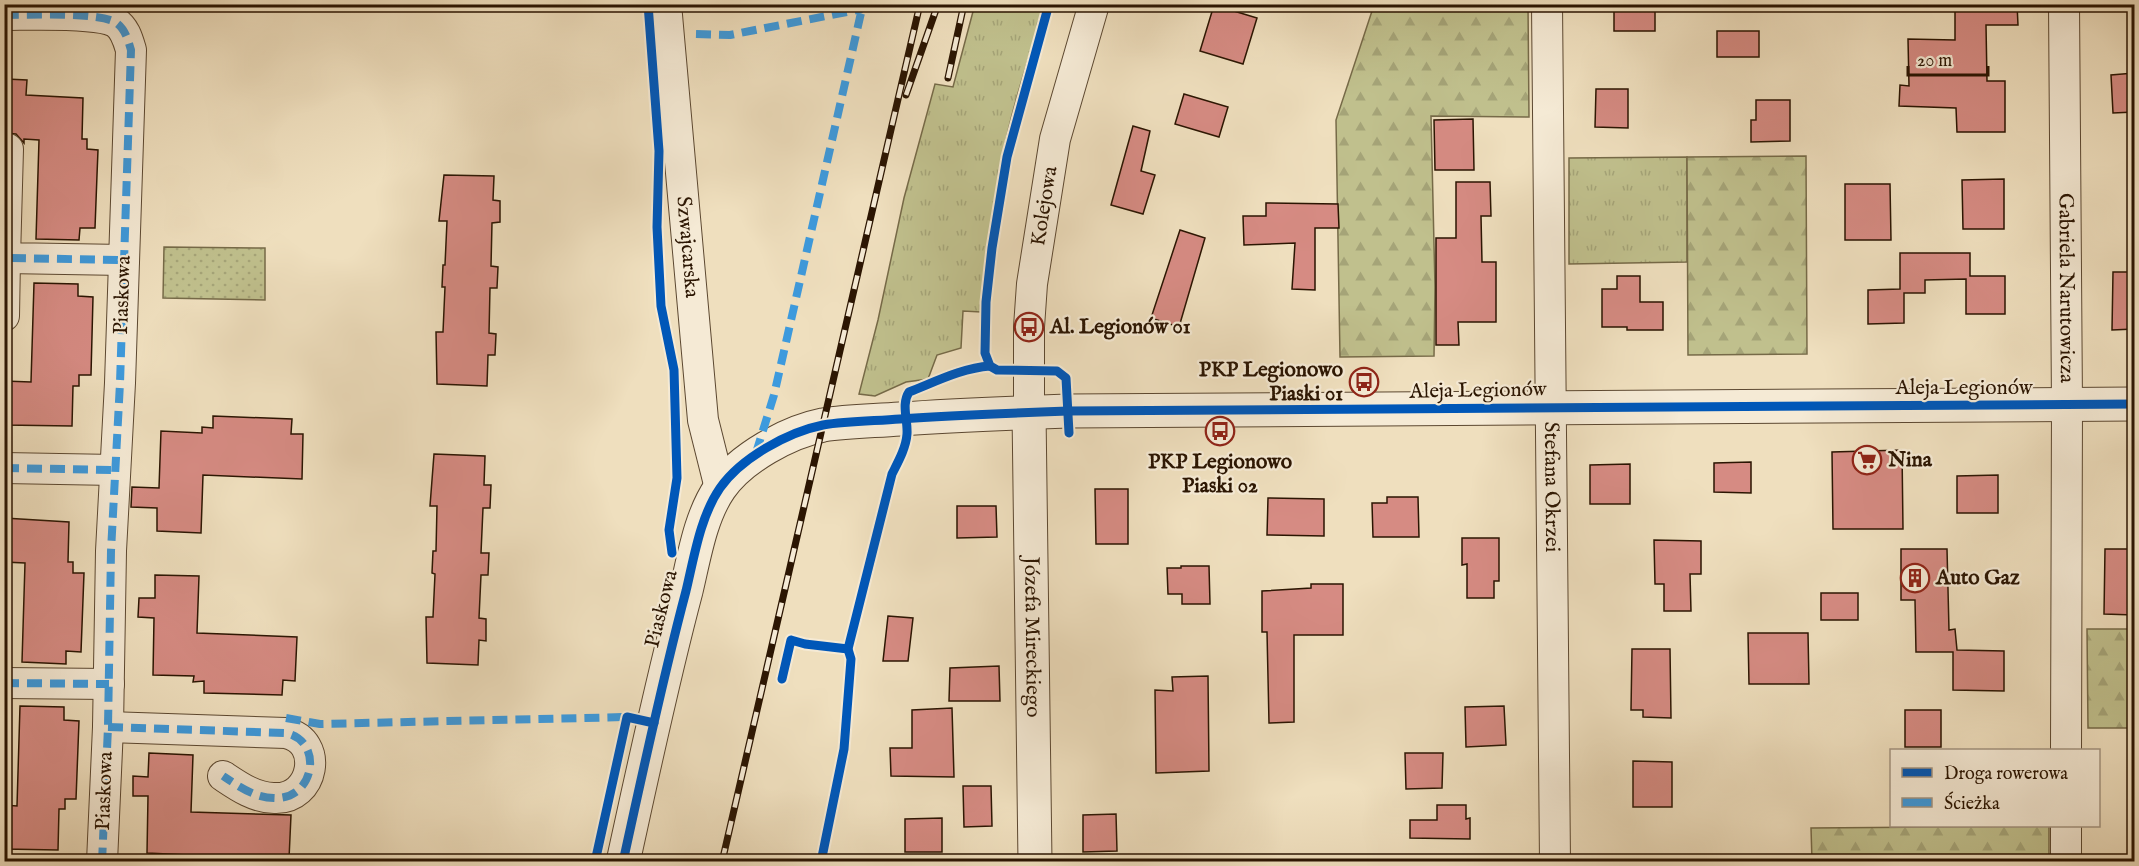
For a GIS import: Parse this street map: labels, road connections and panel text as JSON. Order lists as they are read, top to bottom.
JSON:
{
  "streets": {
    "street": [
      "Kolejowa",
      "Szwajcarska",
      "Gabriela Narutowicza",
      "Piaskowa",
      "Aleja Legionów",
      "Stefana Okrzei",
      "Józefa Mireckiego"
    ]
  },
  "crossings": [
    ["Kolejowa", "Aleja Legionów"],
    ["Kolejowa", "Józefa Mireckiego"],
    ["Szwajcarska", "Piaskowa"],
    ["Gabriela Narutowicza", "Aleja Legionów"],
    ["Piaskowa", "Aleja Legionów"],
    ["Aleja Legionów", "Stefana Okrzei"],
    ["Aleja Legionów", "Józefa Mireckiego"]
  ],
  "places": {
    "bus stop": ["Al. Legionów 01", "PKP Legionowo Piaski 01", "PKP Legionowo Piaski 02"],
    "supermarket": ["Nina"],
    "building": ["Auto Gaz"]
  },
  "legend": ["Droga rowerowa", "Ścieżka"],
  "scale_bar": "20 m"
}
